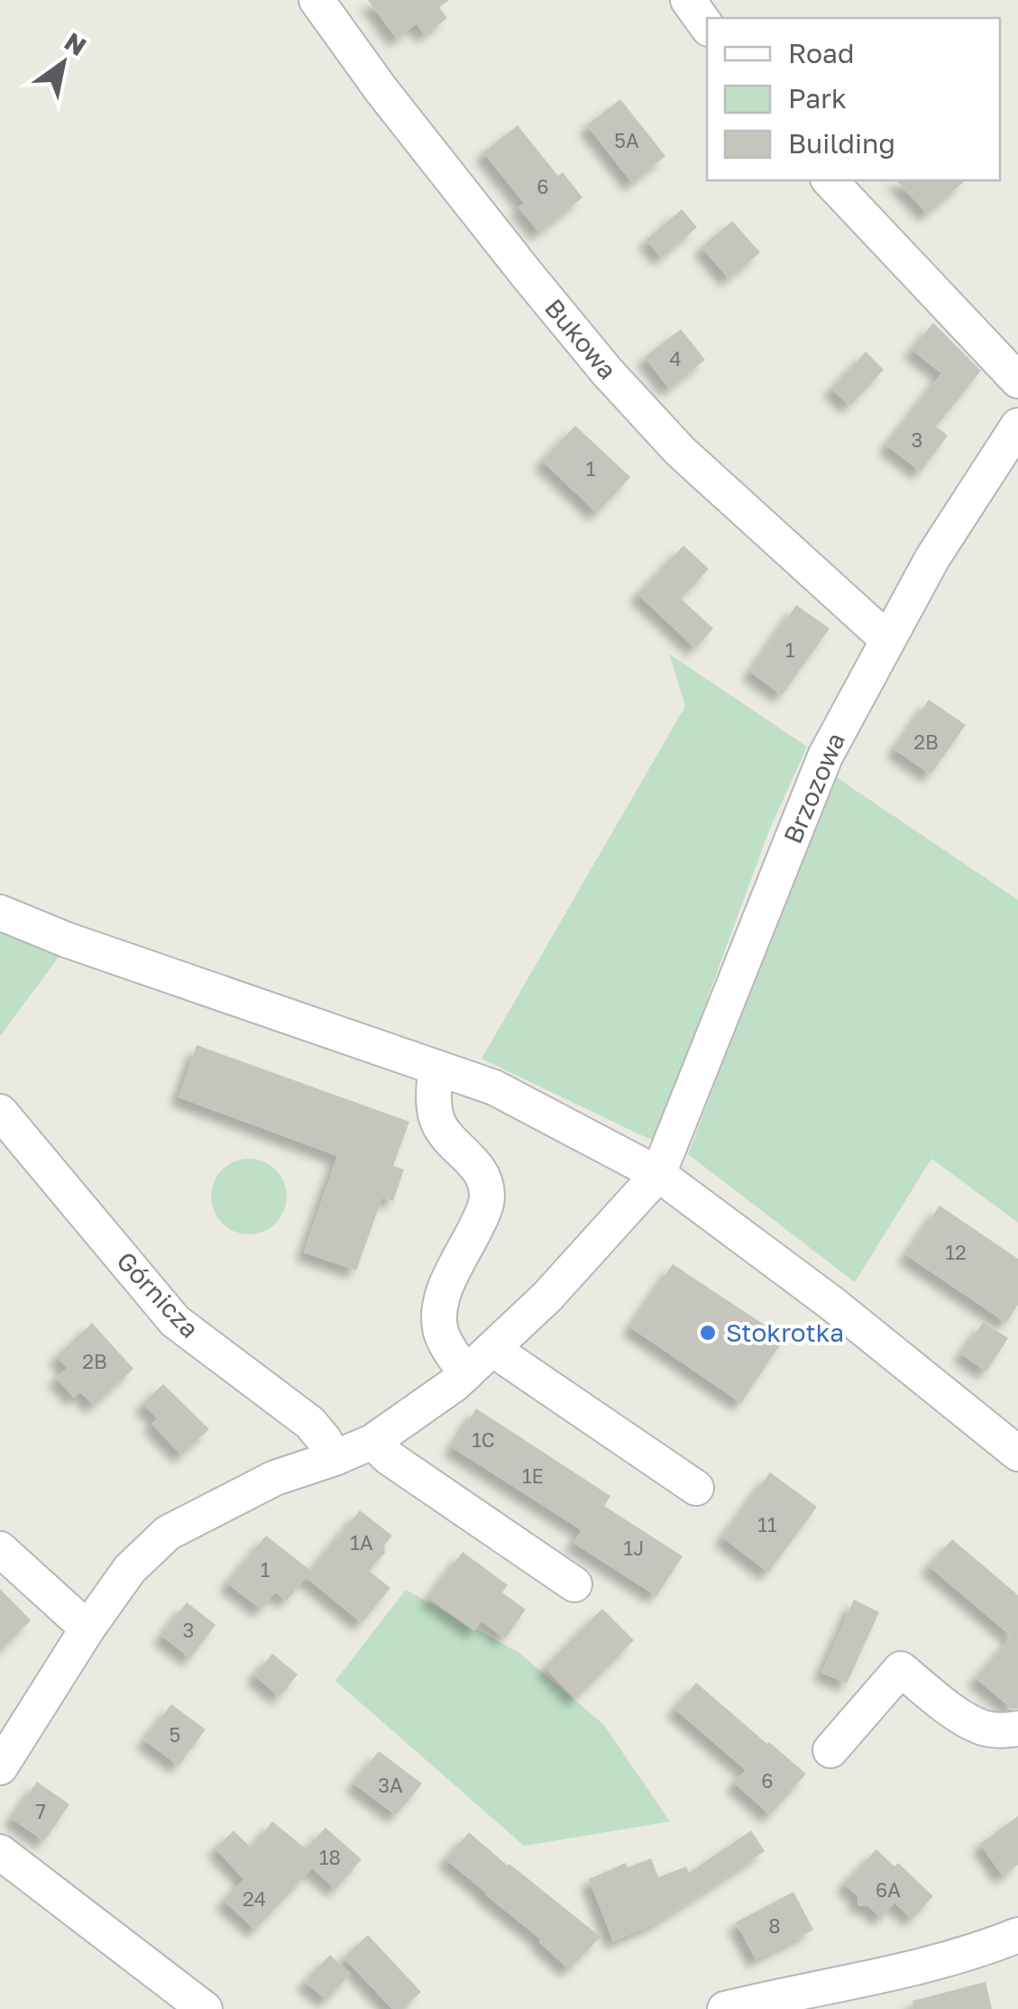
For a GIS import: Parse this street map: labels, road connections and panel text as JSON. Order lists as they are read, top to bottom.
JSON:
{
  "streets": {
    "street": ["Bukowa", "Brzozowa", "Górnicza"]
  },
  "crossings": [
    ["Bukowa", "Brzozowa"]
  ],
  "places": ["Stokrotka"],
  "house_numbers": [
    "5A",
    "6",
    "4",
    "3",
    "1",
    "1",
    "2B",
    "12",
    "2B",
    "1C",
    "1E",
    "11",
    "1A",
    "1J",
    "1",
    "3",
    "5",
    "6",
    "3A",
    "7",
    "18",
    "6A",
    "24",
    "8"
  ],
  "legend": ["Road", "Park", "Building"],
  "north": "top right"
}
